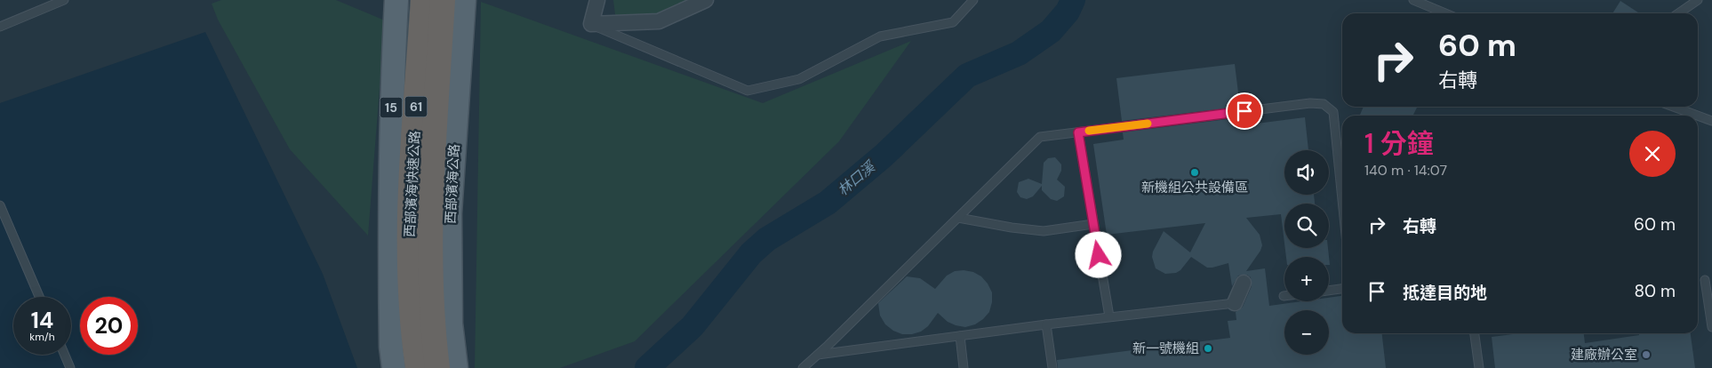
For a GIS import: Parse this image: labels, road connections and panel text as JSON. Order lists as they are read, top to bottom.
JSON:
{
  "streets": {
    "highway": ["61", "西部濱海快速公路"],
    "main road": ["15", "西部濱海公路"]
  },
  "water": ["林口溪"],
  "places": ["新機組公共設備區", "新一號機組", "建廠辦公室"],
  "page": {
    "turn": ["60 m", "右轉"],
    "heading": ["1 分鐘", "140 m · 14:07"],
    "map_buttons": ["+", "−"],
    "list": [
      {
        "name": "右轉",
        "value": "60 m"
      },
      {
        "name": "抵達目的地",
        "value": "80 m"
      }
    ],
    "speed": "14 km/h",
    "limit": "20"
  }
}
